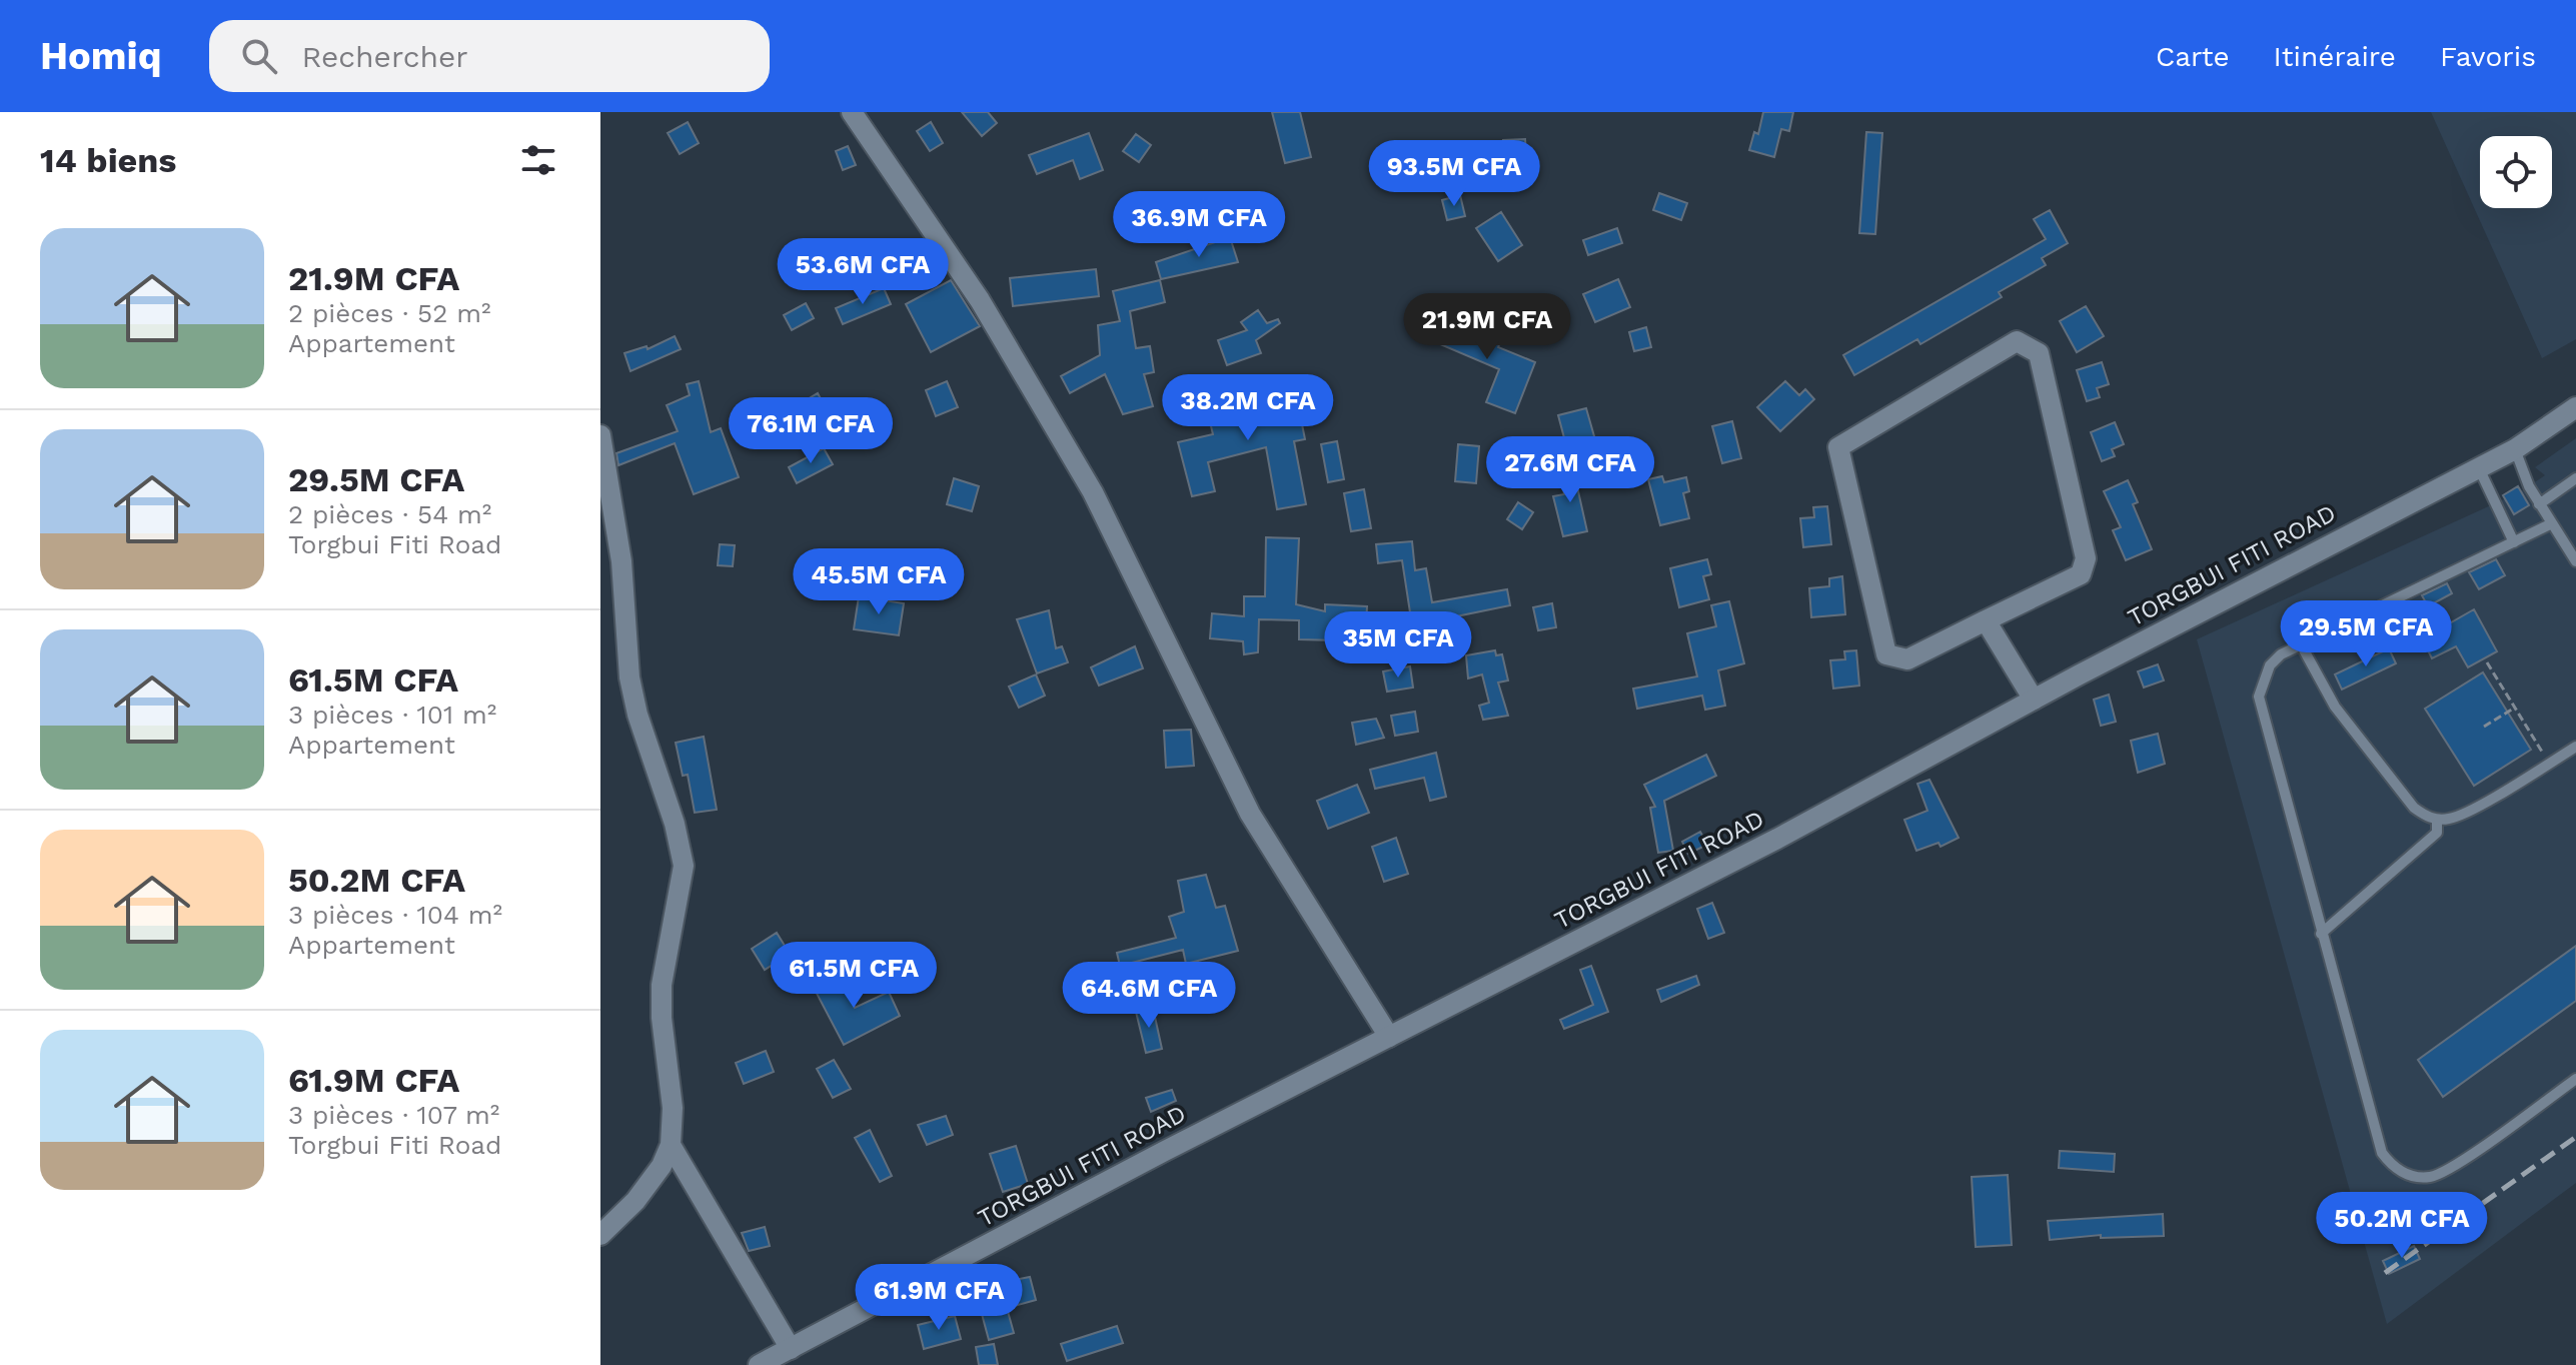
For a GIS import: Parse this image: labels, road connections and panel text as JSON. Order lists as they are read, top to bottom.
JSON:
{
  "streets": {
    "street": ["TORGBUI FITI ROAD"]
  },
  "page": {
    "header": "Homiq",
    "search": "Rechercher",
    "nav": ["Carte", "Itinéraire", "Favoris"],
    "heading": "14 biens",
    "price": [
      "93.5M CFA",
      "36.9M CFA",
      "53.6M CFA",
      "21.9M CFA",
      "38.2M CFA",
      "76.1M CFA",
      "27.6M CFA",
      "45.5M CFA",
      "29.5M CFA",
      "35M CFA",
      "61.5M CFA",
      "64.6M CFA",
      "50.2M CFA",
      "61.9M CFA"
    ],
    "list": [
      {
        "name": "21.9M CFA",
        "note": "2 pièces · 52 m² · Appartement"
      },
      {
        "name": "29.5M CFA",
        "note": "2 pièces · 54 m² · Torgbui Fiti Road"
      },
      {
        "name": "61.5M CFA",
        "note": "3 pièces · 101 m² · Appartement"
      },
      {
        "name": "50.2M CFA",
        "note": "3 pièces · 104 m² · Appartement"
      },
      {
        "name": "61.9M CFA",
        "note": "3 pièces · 107 m² · Torgbui Fiti Road"
      }
    ]
  }
}
